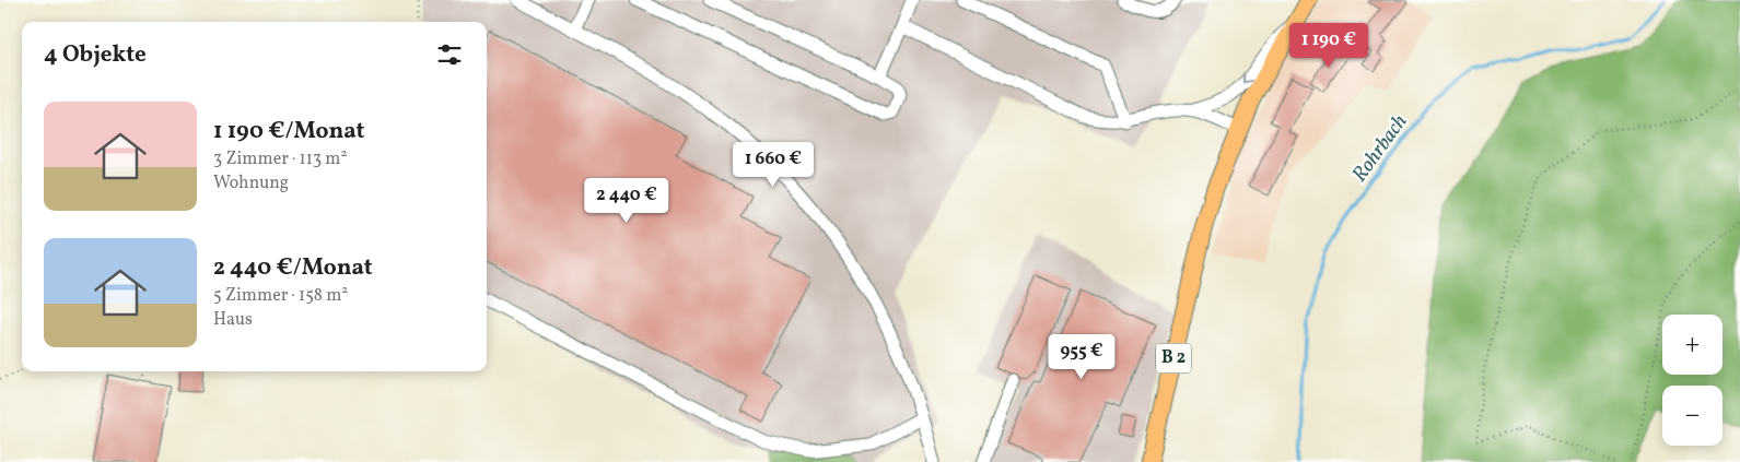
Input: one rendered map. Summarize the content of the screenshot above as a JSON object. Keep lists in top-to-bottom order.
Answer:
{
  "streets": {
    "main road": ["B 2"]
  },
  "water": ["Rohrbach"],
  "page": {
    "heading": "4 Objekte",
    "price": [
      "1 190 €",
      "1 660 €",
      "2 440 €",
      "955 €"
    ],
    "list": [
      {
        "name": "1 190 €/Monat",
        "note": "3 Zimmer · 113 m² · Wohnung"
      },
      {
        "name": "2 440 €/Monat",
        "note": "5 Zimmer · 158 m² · Haus"
      }
    ],
    "map_buttons": ["+", "−"]
  }
}
